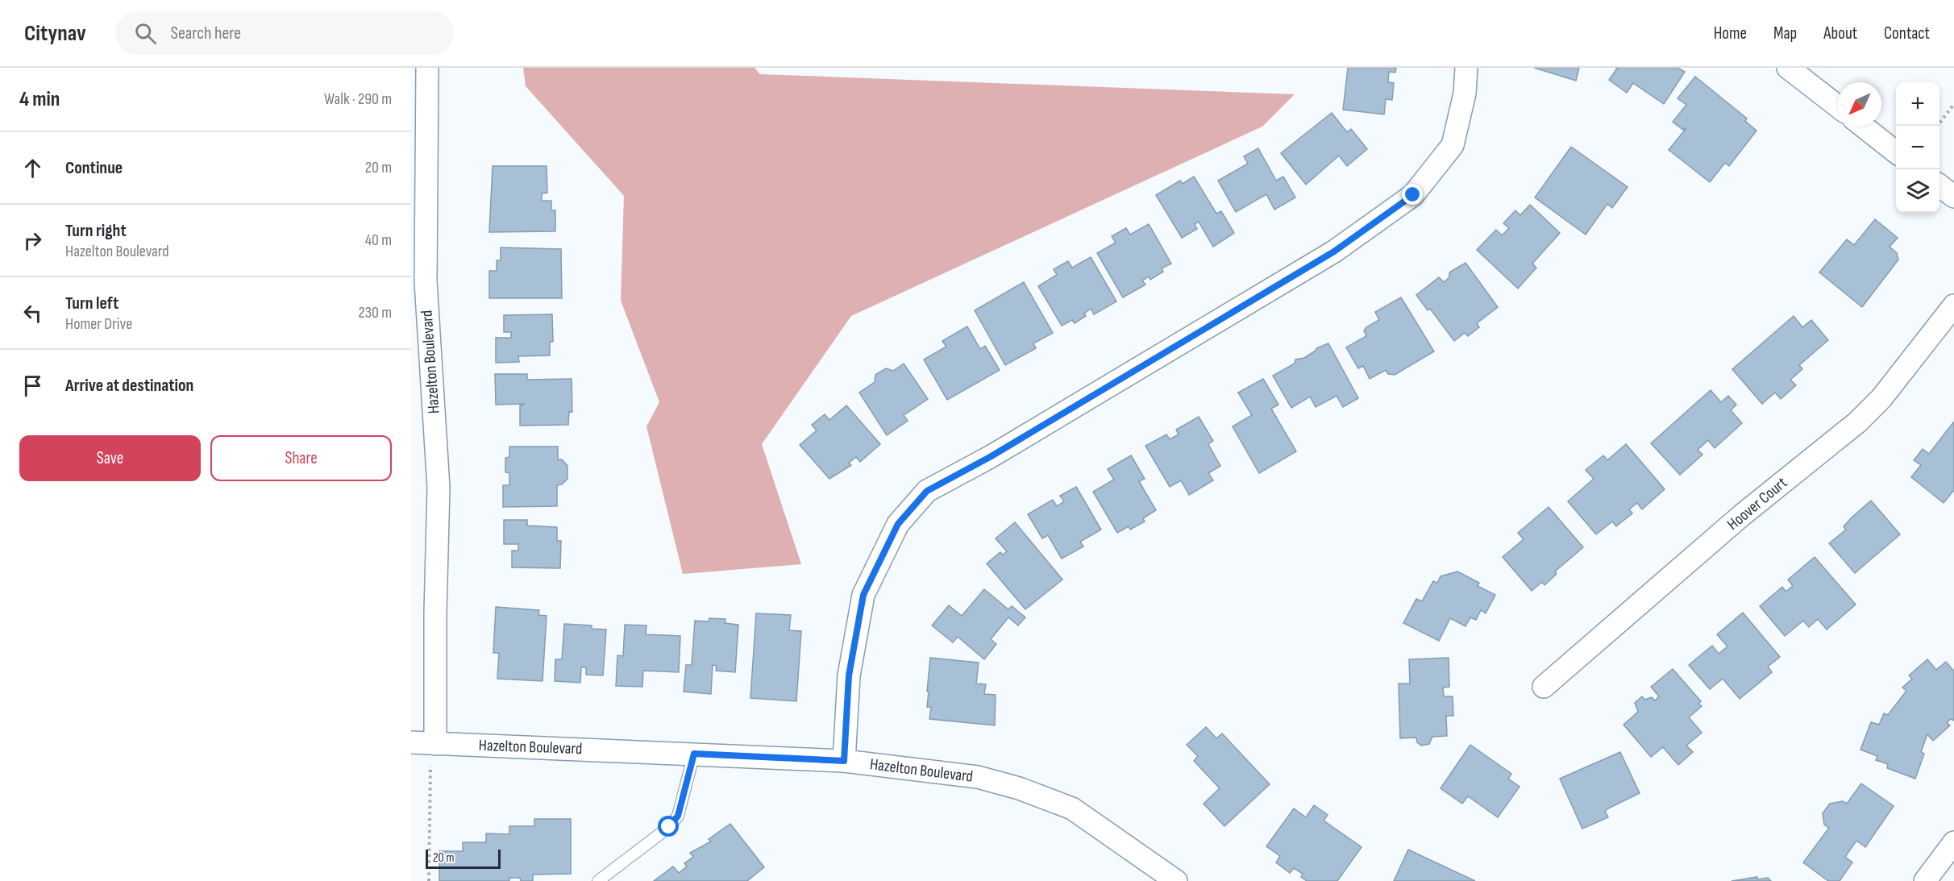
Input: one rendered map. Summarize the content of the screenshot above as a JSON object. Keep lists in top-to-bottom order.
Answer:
{
  "streets": {
    "street": ["Hazelton Boulevard", "Hoover Court"]
  },
  "scale_bar": "20 m",
  "north": "bottom left",
  "page": {
    "header": "Citynav",
    "search": "Search here",
    "nav": [
      "Home",
      "Map",
      "About",
      "Contact"
    ],
    "heading": ["4 min", "Walk · 290 m"],
    "map_buttons": ["+", "−"],
    "list": [
      ["Continue", "20 m"],
      ["Turn right", "Hazelton Boulevard", "40 m"],
      ["Turn left", "Homer Drive", "230 m"],
      "Arrive at destination"
    ],
    "buttons": ["Save", "Share"],
    "scale": "20 m"
  }
}
